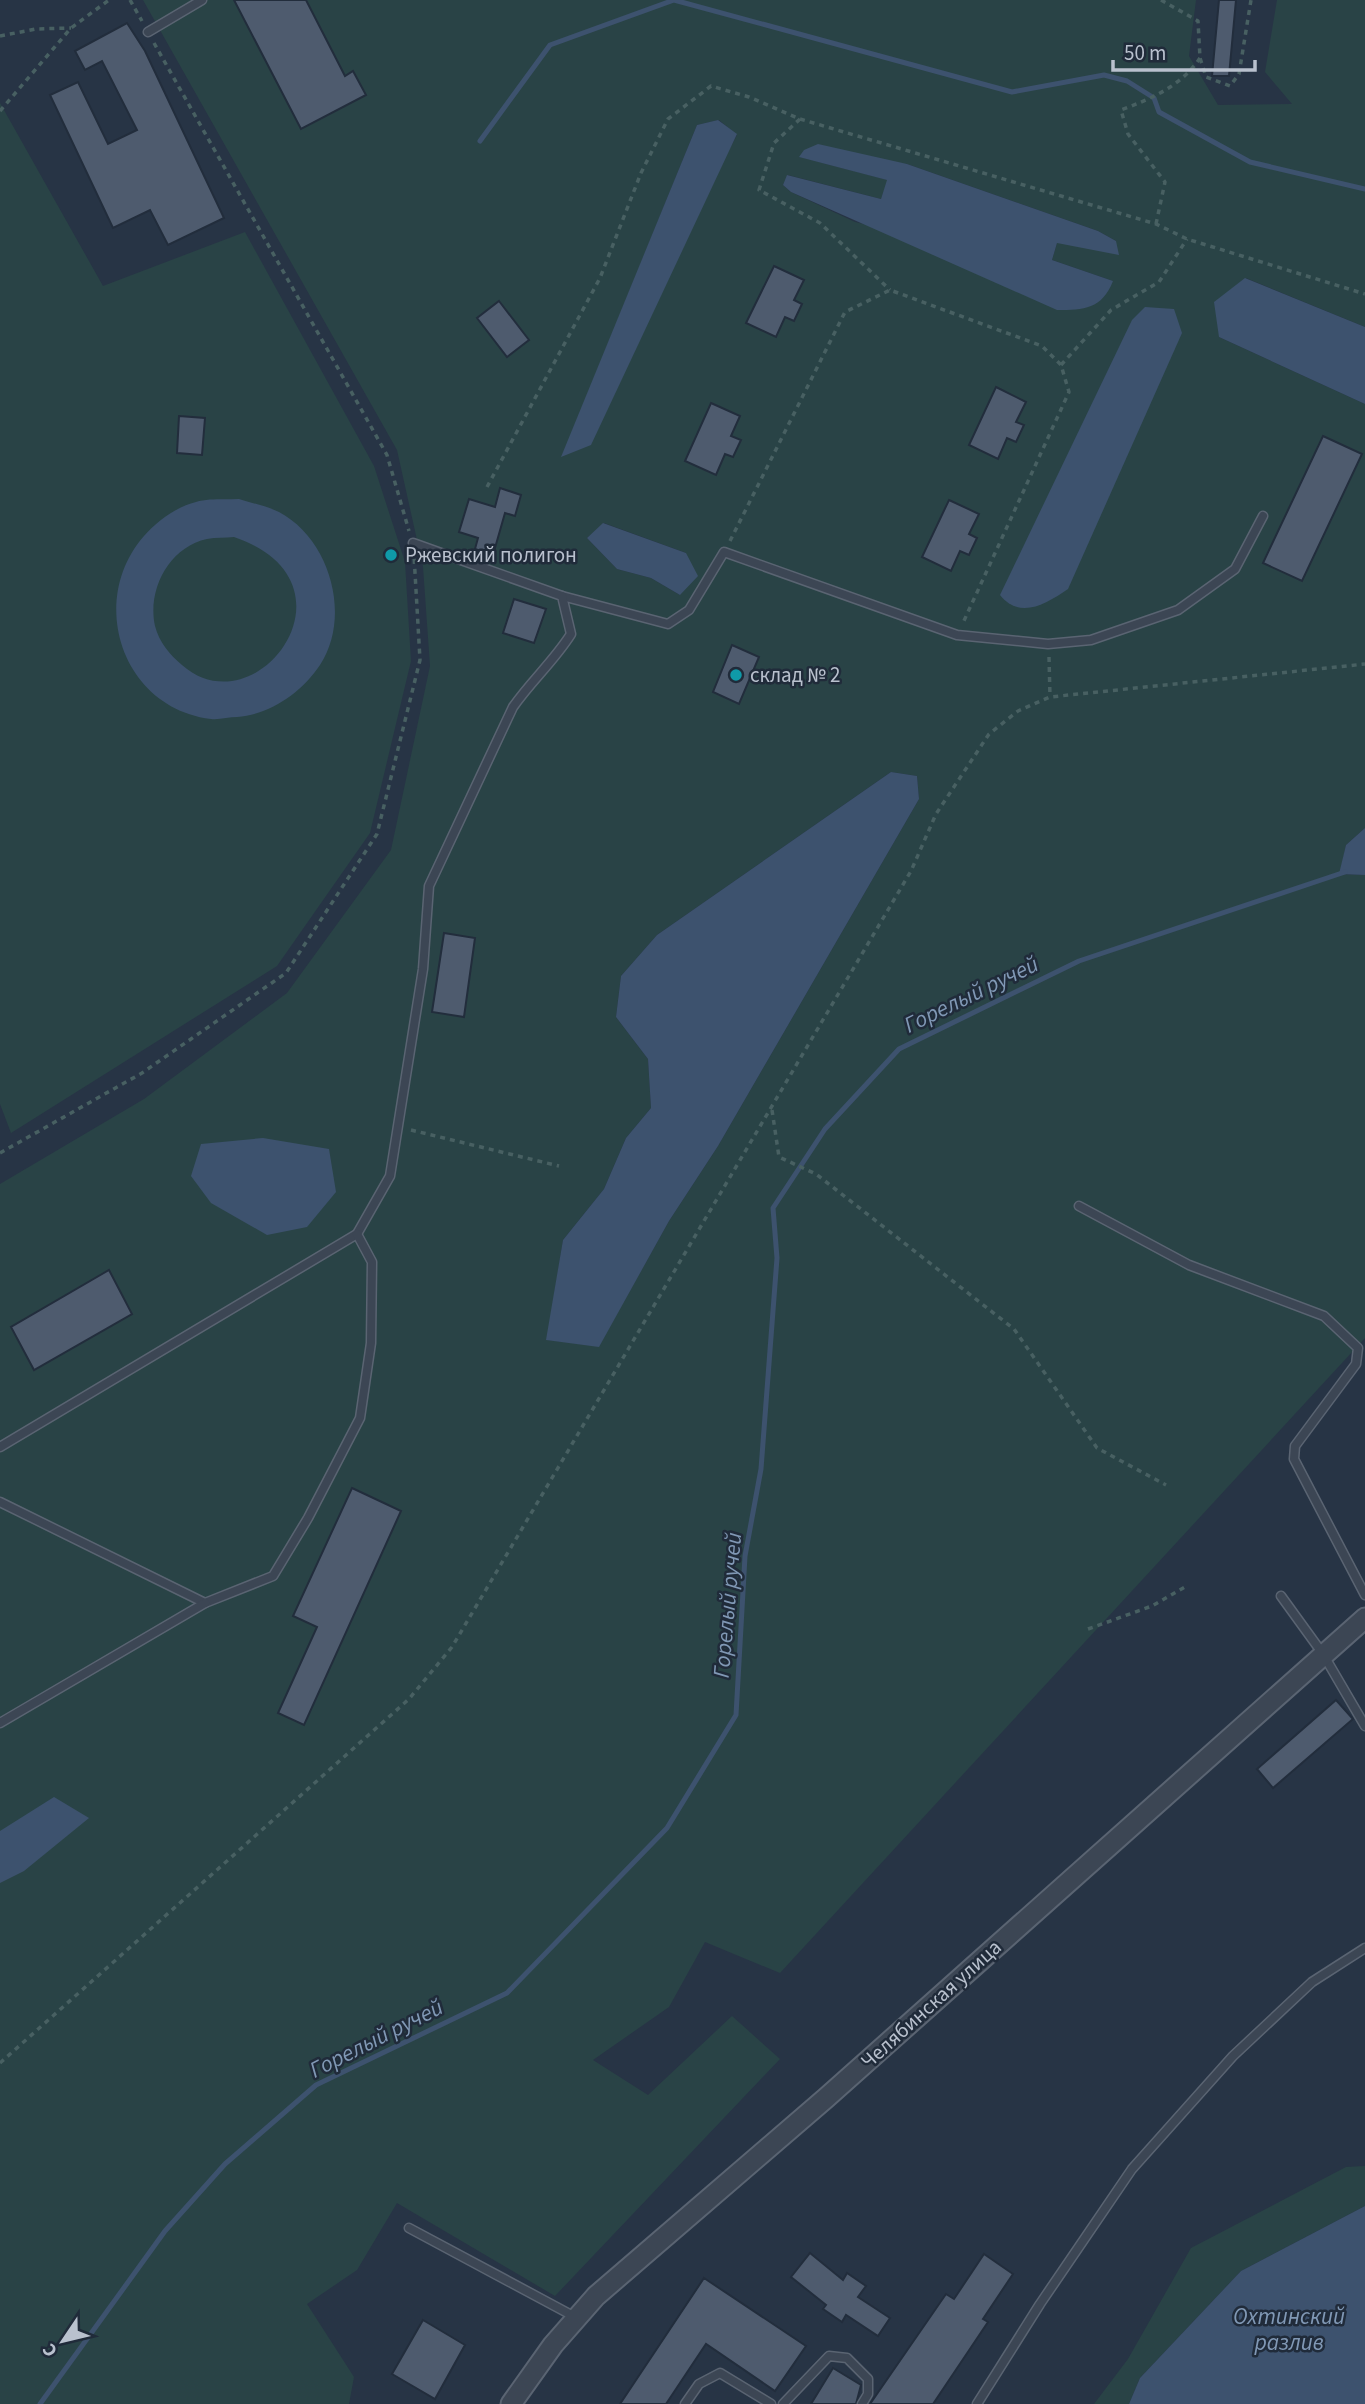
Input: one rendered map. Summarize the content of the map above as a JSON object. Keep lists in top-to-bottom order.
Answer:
{
  "streets": {
    "street": ["Челябинская улица"]
  },
  "water": ["Горелый ручей", "Охтинский разлив"],
  "places": ["Ржевский полигон", "склад № 2"],
  "scale_bar": "50 m",
  "north": "bottom left"
}
